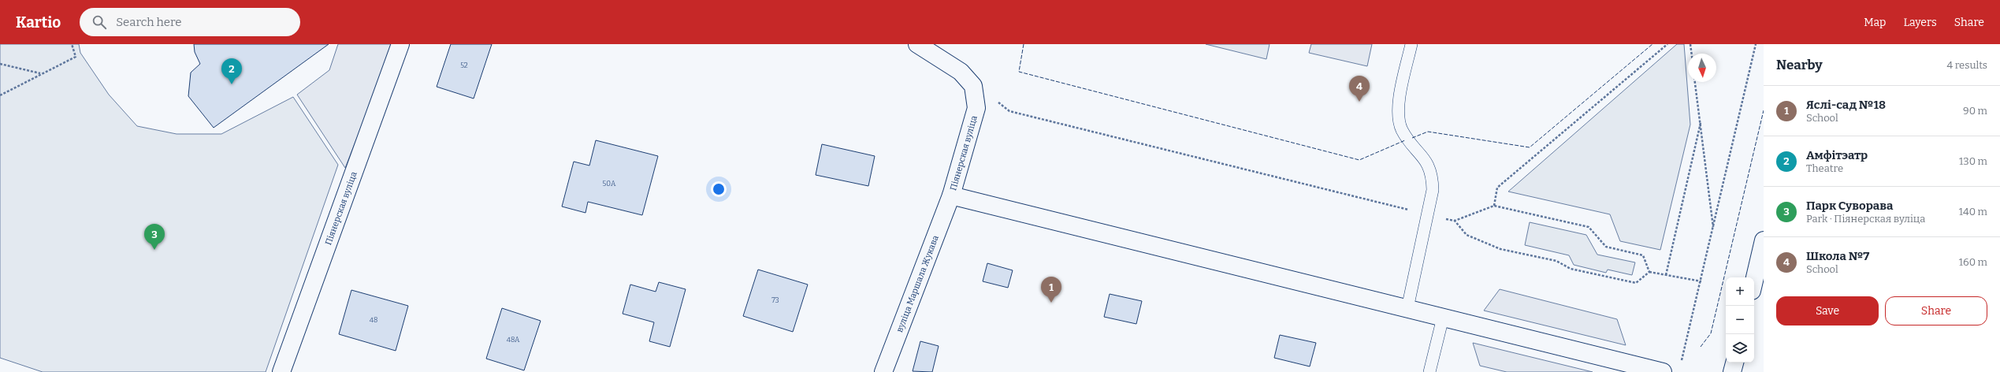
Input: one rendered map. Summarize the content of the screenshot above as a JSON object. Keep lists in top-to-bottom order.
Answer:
{
  "streets": {
    "street": ["Піянерская вуліца", "вуліца Маршала Жукава"]
  },
  "crossings": [
    ["Піянерская вуліца", "вуліца Маршала Жукава"]
  ],
  "house_numbers": [
    "52",
    "50А",
    "73",
    "48",
    "48А"
  ],
  "north": "bottom",
  "page": {
    "header": "Kartio",
    "search": "Search here",
    "nav": ["Map", "Layers", "Share"],
    "heading": ["Nearby", "4 results"],
    "pins": [
      "2",
      "4",
      "3",
      "1"
    ],
    "list": [
      {
        "mark": "1",
        "name": "Яслі-сад №18",
        "note": "School",
        "value": "90 m"
      },
      {
        "mark": "2",
        "name": "Амфітэатр",
        "note": "Theatre",
        "value": "130 m"
      },
      {
        "mark": "3",
        "name": "Парк Суворава",
        "note": "Park · Піянерская вуліца",
        "value": "140 m"
      },
      {
        "mark": "4",
        "name": "Школа №7",
        "note": "School",
        "value": "160 m"
      }
    ],
    "map_buttons": ["+", "−"],
    "buttons": ["Save", "Share"]
  }
}
